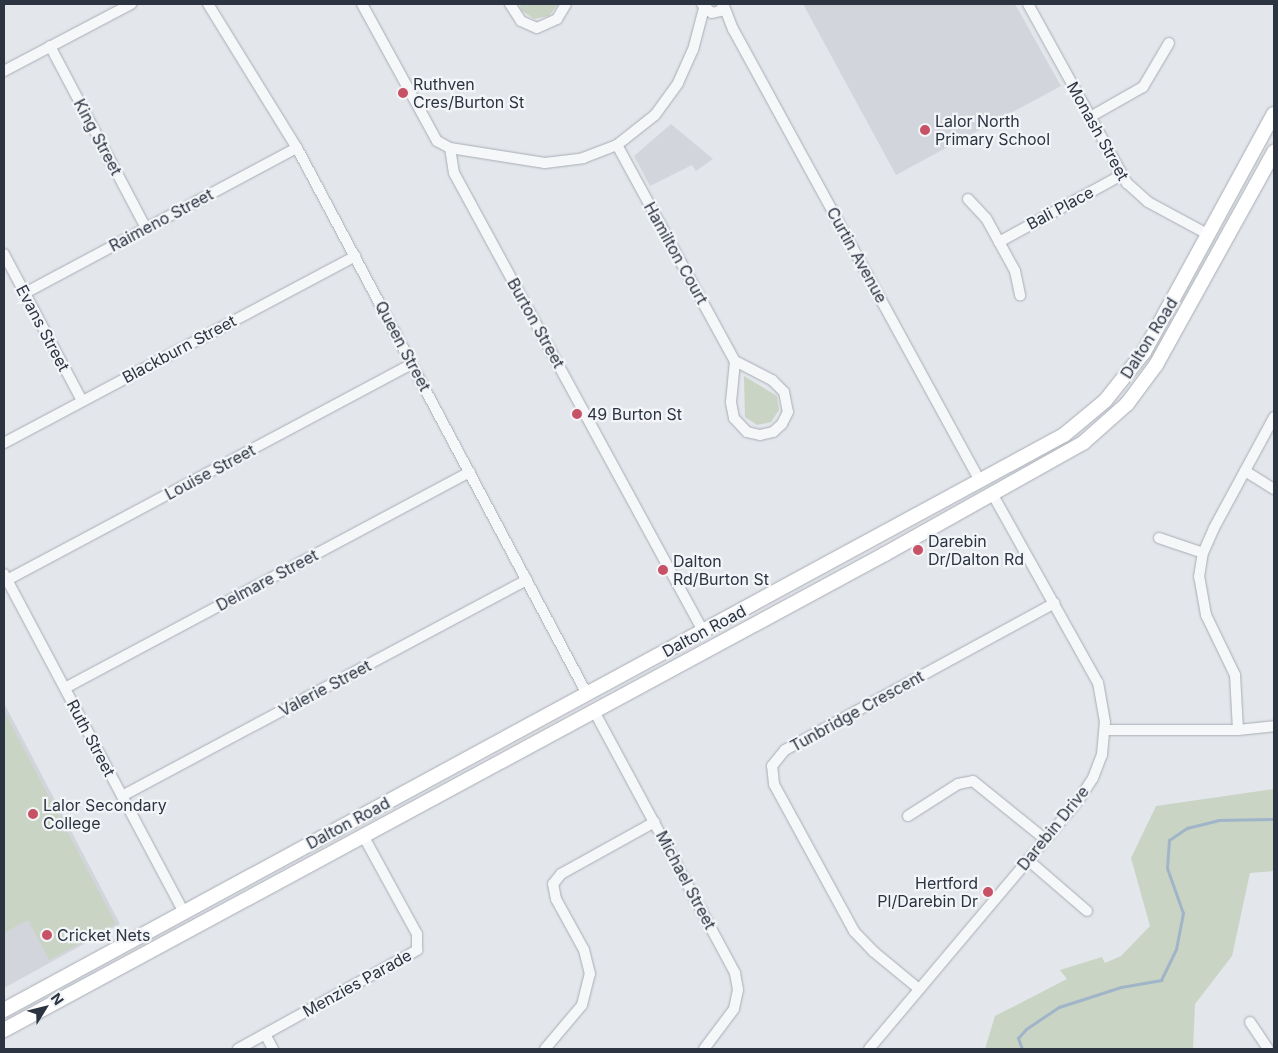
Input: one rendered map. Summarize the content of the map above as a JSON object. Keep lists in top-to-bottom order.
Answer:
{
  "streets": {
    "main road": [
      "Monash Street",
      "Burton Street",
      "Dalton Road",
      "Ruth Street"
    ],
    "street": [
      "King Street",
      "Bali Place",
      "Raimeno Street",
      "Hamilton Court",
      "Curtin Avenue",
      "Evans Street",
      "Queen Street",
      "Blackburn Street",
      "Louise Street",
      "Delmare Street",
      "Valerie Street",
      "Tunbridge Crescent",
      "Darebin Drive",
      "Michael Street",
      "Menzies Parade"
    ]
  },
  "crossings": [
    ["Monash Street", "Bali Place"],
    ["Monash Street", "Dalton Road"],
    ["King Street", "Raimeno Street"],
    ["Raimeno Street", "Evans Street"],
    ["Raimeno Street", "Queen Street"],
    ["Curtin Avenue", "Dalton Road"],
    ["Burton Street", "Dalton Road"],
    ["Evans Street", "Blackburn Street"],
    ["Dalton Road", "Queen Street"],
    ["Dalton Road", "Ruth Street"],
    ["Dalton Road", "Darebin Drive"],
    ["Dalton Road", "Michael Street"],
    ["Dalton Road", "Menzies Parade"],
    ["Queen Street", "Blackburn Street"],
    ["Queen Street", "Louise Street"],
    ["Queen Street", "Delmare Street"],
    ["Queen Street", "Valerie Street"],
    ["Louise Street", "Ruth Street"],
    ["Delmare Street", "Ruth Street"],
    ["Valerie Street", "Ruth Street"],
    ["Tunbridge Crescent", "Darebin Drive"]
  ],
  "places": [
    "Ruthven Cres/Burton St",
    "Lalor North Primary School",
    "49 Burton St",
    "Darebin Dr/Dalton Rd",
    "Dalton Rd/Burton St",
    "Lalor Secondary College",
    "Hertford Pl/Darebin Dr",
    "Cricket Nets"
  ],
  "north": "top right"
}
